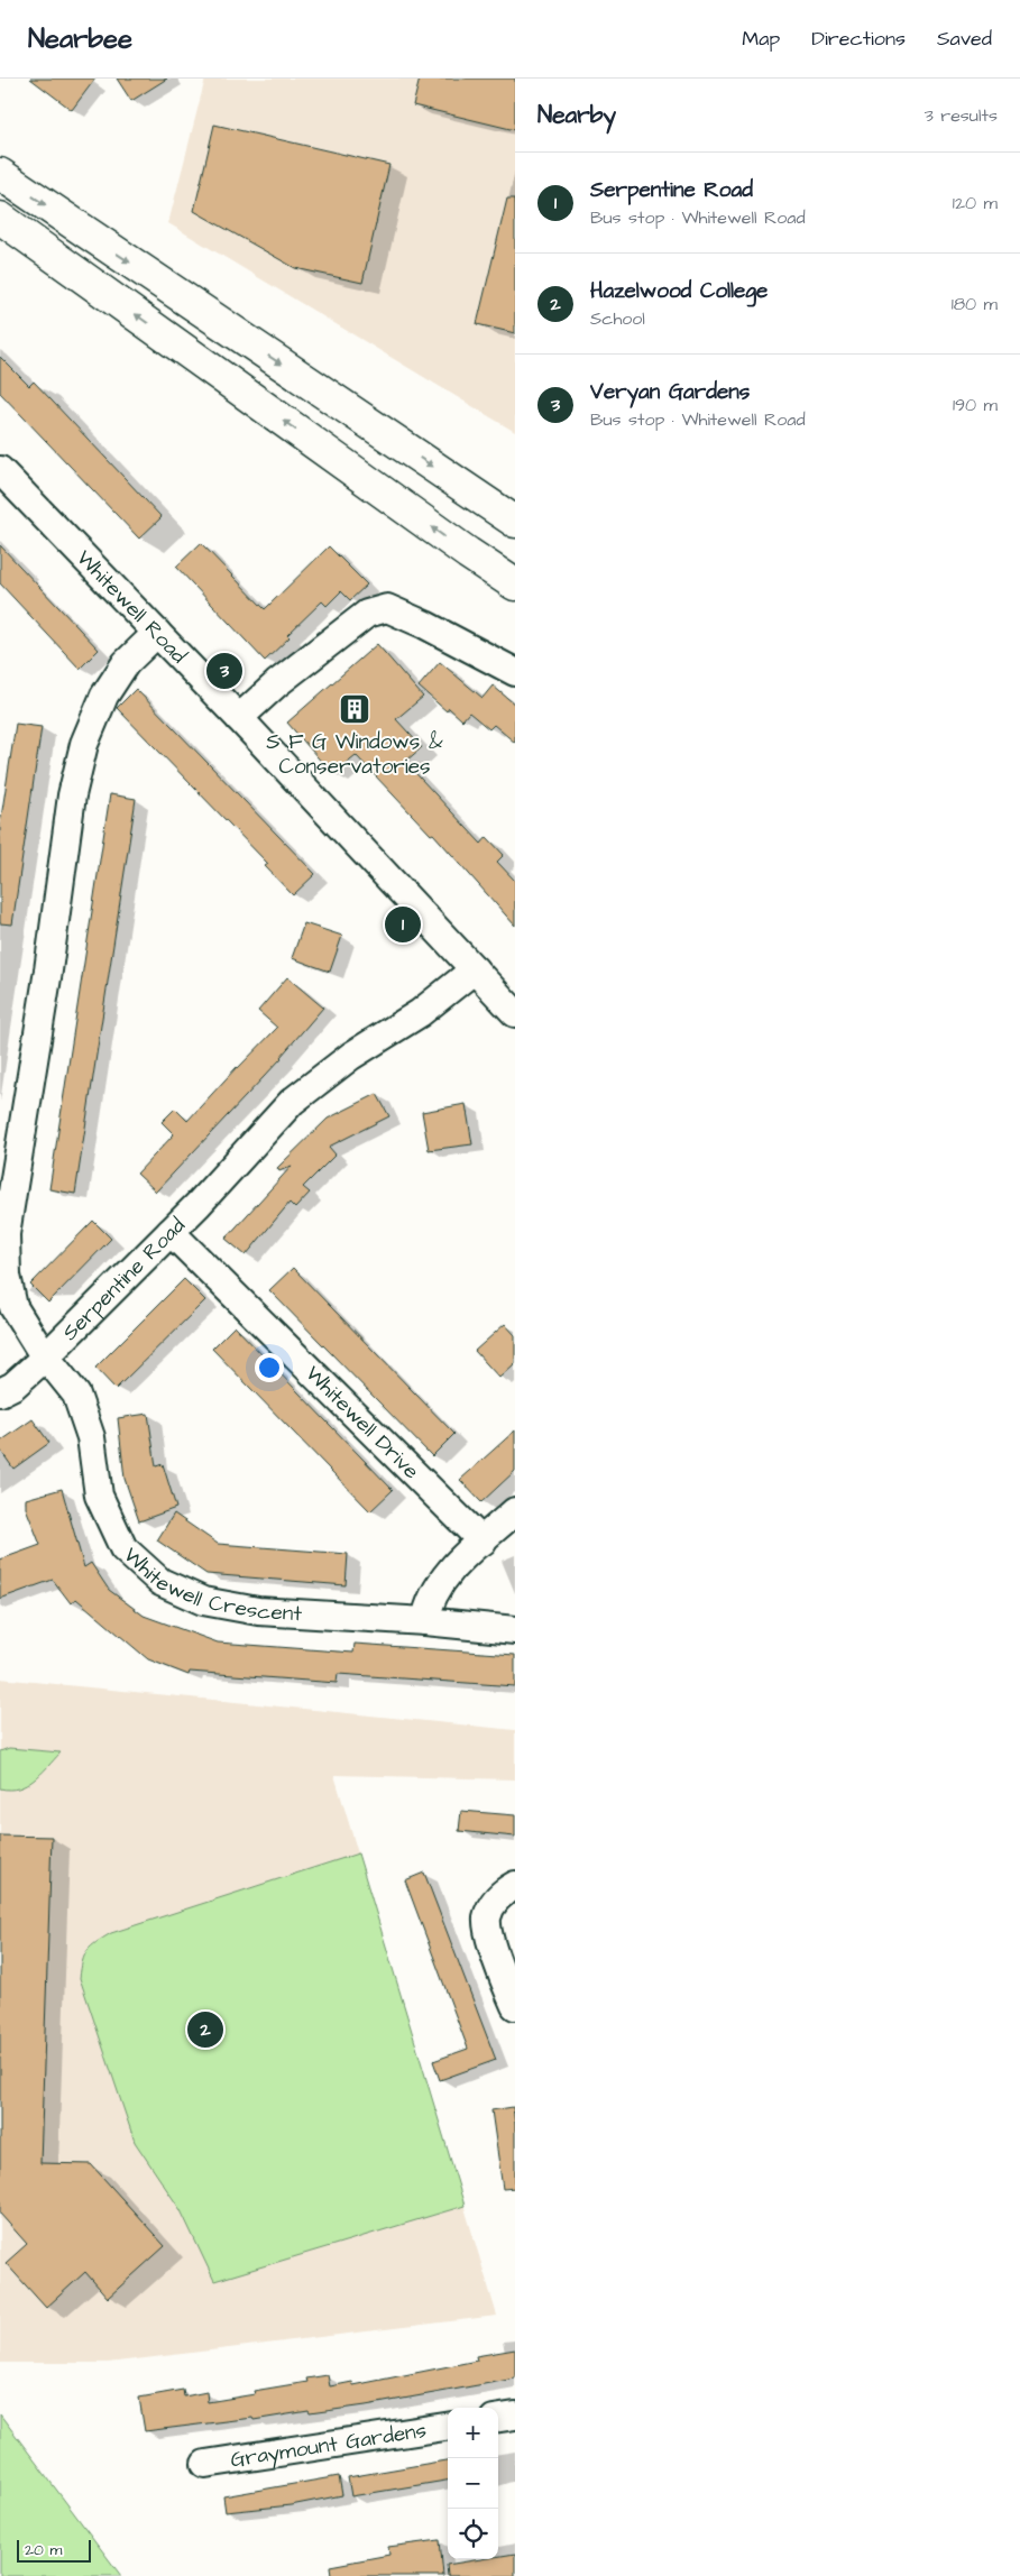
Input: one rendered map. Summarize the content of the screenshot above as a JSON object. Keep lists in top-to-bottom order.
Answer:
{
  "streets": {
    "street": [
      "Whitewell Road",
      "Serpentine Road",
      "Whitewell Drive",
      "Whitewell Crescent",
      "Graymount Gardens"
    ]
  },
  "crossings": [
    ["Whitewell Road", "Serpentine Road"],
    ["Whitewell Road", "Whitewell Crescent"],
    ["Serpentine Road", "Whitewell Drive"],
    ["Serpentine Road", "Whitewell Crescent"]
  ],
  "places": {
    "building": ["S F G Windows & Conservatories"]
  },
  "scale_bar": "20 m",
  "page": {
    "header": "Nearbee",
    "nav": ["Map", "Directions", "Saved"],
    "heading": ["Nearby", "3 results"],
    "list": [
      {
        "mark": "1",
        "name": "Serpentine Road",
        "note": "Bus stop · Whitewell Road",
        "value": "120 m"
      },
      {
        "mark": "2",
        "name": "Hazelwood College",
        "note": "School",
        "value": "180 m"
      },
      {
        "mark": "3",
        "name": "Veryan Gardens",
        "note": "Bus stop · Whitewell Road",
        "value": "190 m"
      }
    ],
    "pins": ["3", "1", "2"],
    "map_buttons": ["+", "−"],
    "scale": "20 m"
  }
}
